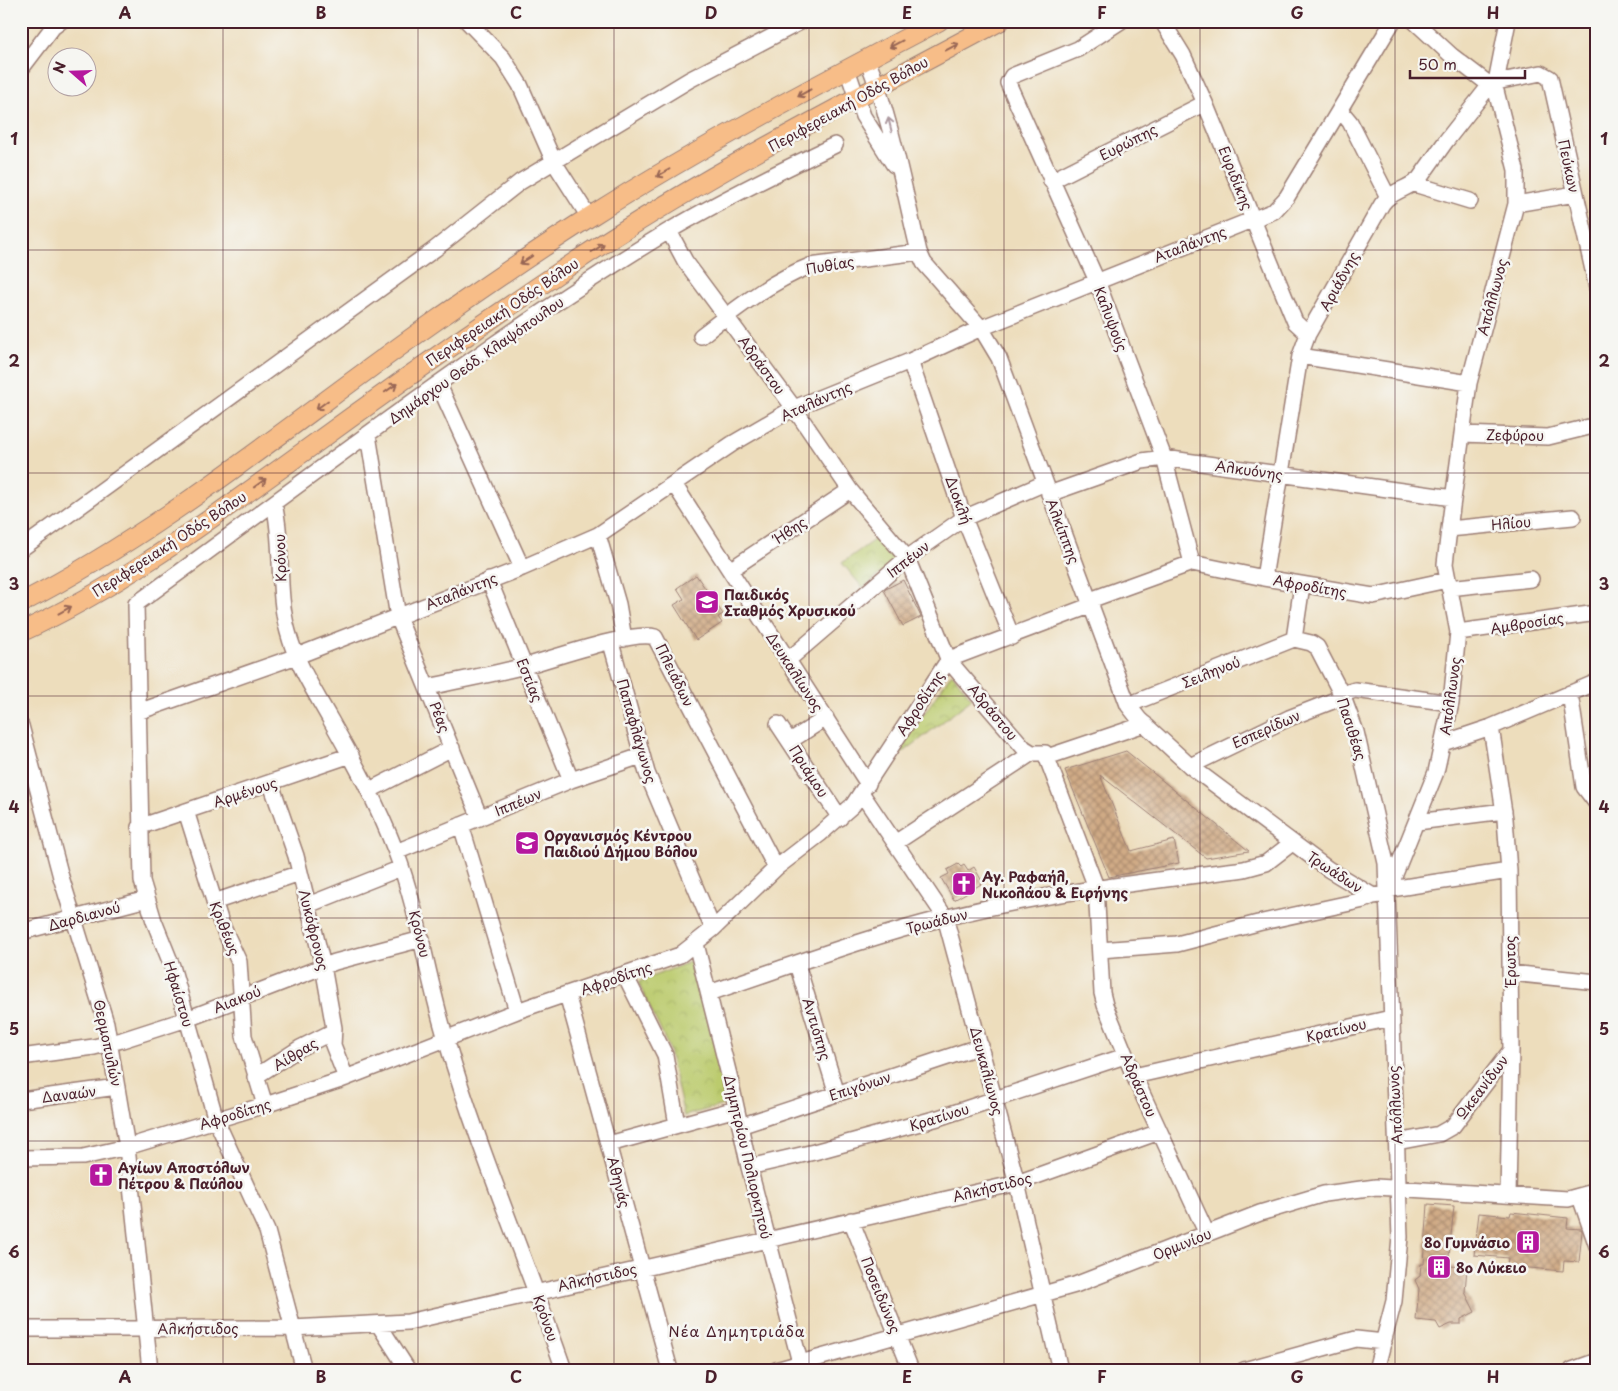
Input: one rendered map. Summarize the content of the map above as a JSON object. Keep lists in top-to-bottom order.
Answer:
{
  "streets": {
    "main road": ["Περιφερειακή Οδός Βόλου"],
    "street": [
      "Ευρώπης",
      "Πεύκων",
      "Ευριδίκης",
      "Αταλάντης",
      "Πυθίας",
      "Αριάδνης",
      "Απόλλωνος",
      "Καλυψούς",
      "Δημάρχου Θεόδ. Κλαψόπουλου",
      "Αδράστου",
      "Ζεφύρου",
      "Αλκυόνης",
      "Διοκλή",
      "Ηλίου",
      "Ήβης",
      "Αλκίππης",
      "Κρόνου",
      "Ιππέων",
      "Αφροδίτης",
      "Αμβροσίας",
      "Δευκαλίωνος",
      "Σειληνού",
      "Πλειάδων",
      "Εστίας",
      "Ρέας",
      "Εσπερίδων",
      "Πασιθέας",
      "Παπαφλάγωνος",
      "Πριάμου",
      "Αρμένους",
      "Τρωάδων",
      "Δαρδιανού",
      "Κριθέως",
      "Λυκόφρoνος",
      "Έρωτος",
      "Ηφαίστου",
      "Αιακού",
      "Αντιόπης",
      "Κρατίνου",
      "Θερμοπυλών",
      "Αίθρας",
      "Επιγόνων",
      "Ωκεανίδων",
      "Δαναών",
      "Δημητρίου Πολιορκητού",
      "Αθηνάς",
      "Αλκήστιδος",
      "Ορμινίου",
      "Ποσειδώνος"
    ]
  },
  "crossings": [
    ["Ευρώπης", "Ευριδίκης"],
    ["Ευρώπης", "Καλυψούς"],
    ["Πεύκων", "Απόλλωνος"],
    ["Ευριδίκης", "Αταλάντης"],
    ["Ευριδίκης", "Αριάδνης"],
    ["Αταλάντης", "Καλυψούς"],
    ["Αταλάντης", "Αδράστου"],
    ["Αταλάντης", "Διοκλή"],
    ["Αταλάντης", "Αλκίππης"],
    ["Αταλάντης", "Κρόνου"],
    ["Αταλάντης", "Δευκαλίωνος"],
    ["Αταλάντης", "Εστίας"],
    ["Αταλάντης", "Ρέας"],
    ["Αταλάντης", "Παπαφλάγωνος"],
    ["Αταλάντης", "Ηφαίστου"],
    ["Πυθίας", "Αδράστου"],
    ["Πυθίας", "Αλκίππης"],
    ["Αριάδνης", "Αλκυόνης"],
    ["Αριάδνης", "Αφροδίτης"],
    ["Απόλλωνος", "Ζεφύρου"],
    ["Απόλλωνος", "Αλκυόνης"],
    ["Απόλλωνος", "Ηλίου"],
    ["Απόλλωνος", "Αφροδίτης"],
    ["Απόλλωνος", "Αμβροσίας"],
    ["Απόλλωνος", "Εσπερίδων"],
    ["Απόλλωνος", "Πασιθέας"],
    ["Απόλλωνος", "Τρωάδων"],
    ["Απόλλωνος", "Κρατίνου"],
    ["Απόλλωνος", "Ωκεανίδων"],
    ["Απόλλωνος", "Ορμινίου"],
    ["Καλυψούς", "Αλκυόνης"],
    ["Καλυψούς", "Αφροδίτης"],
    ["Δημάρχου Θεόδ. Κλαψόπουλου", "Αδράστου"],
    ["Δημάρχου Θεόδ. Κλαψόπουλου", "Κρόνου"],
    ["Δημάρχου Θεόδ. Κλαψόπουλου", "Ρέας"],
    ["Δημάρχου Θεόδ. Κλαψόπουλου", "Ηφαίστου"],
    ["Αδράστου", "Ήβης"],
    ["Αδράστου", "Ιππέων"],
    ["Αδράστου", "Αφροδίτης"],
    ["Αδράστου", "Τρωάδων"],
    ["Αδράστου", "Κρατίνου"],
    ["Αδράστου", "Αλκήστιδος"],
    ["Αδράστου", "Ορμινίου"],
    ["Αλκυόνης", "Αλκίππης"],
    ["Αλκυόνης", "Ιππέων"],
    ["Διοκλή", "Ιππέων"],
    ["Διοκλή", "Αφροδίτης"],
    ["Ήβης", "Δευκαλίωνος"],
    ["Αλκίππης", "Ιππέων"],
    ["Αλκίππης", "Αφροδίτης"],
    ["Αλκίππης", "Σειληνού"],
    ["Αλκίππης", "Εσπερίδων"],
    ["Αλκίππης", "Τρωάδων"],
    ["Κρόνου", "Ιππέων"],
    ["Κρόνου", "Αφροδίτης"],
    ["Κρόνου", "Αρμένους"],
    ["Κρόνου", "Αιακού"],
    ["Κρόνου", "Αλκήστιδος"],
    ["Ιππέων", "Δευκαλίωνος"],
    ["Ιππέων", "Εστίας"],
    ["Ιππέων", "Ρέας"],
    ["Ιππέων", "Παπαφλάγωνος"],
    ["Αφροδίτης", "Δευκαλίωνος"],
    ["Αφροδίτης", "Πλειάδων"],
    ["Αφροδίτης", "Παπαφλάγωνος"],
    ["Αφροδίτης", "Πριάμου"],
    ["Αφροδίτης", "Κριθέως"],
    ["Αφροδίτης", "Λυκόφρoνος"],
    ["Αφροδίτης", "Ηφαίστου"],
    ["Αφροδίτης", "Θερμοπυλών"],
    ["Αφροδίτης", "Δημητρίου Πολιορκητού"],
    ["Αφροδίτης", "Αθηνάς"],
    ["Δευκαλίωνος", "Τρωάδων"],
    ["Δευκαλίωνος", "Κρατίνου"],
    ["Δευκαλίωνος", "Επιγόνων"],
    ["Δευκαλίωνος", "Αλκήστιδος"],
    ["Δευκαλίωνος", "Ορμινίου"],
    ["Σειληνού", "Πασιθέας"],
    ["Πλειάδων", "Εστίας"],
    ["Πλειάδων", "Ρέας"],
    ["Πλειάδων", "Παπαφλάγωνος"],
    ["Εσπερίδων", "Πασιθέας"],
    ["Πασιθέας", "Τρωάδων"],
    ["Αρμένους", "Κριθέως"],
    ["Αρμένους", "Λυκόφρoνος"],
    ["Αρμένους", "Ηφαίστου"],
    ["Τρωάδων", "Αντιόπης"],
    ["Τρωάδων", "Δημητρίου Πολιορκητού"],
    ["Δαρδιανού", "Ηφαίστου"],
    ["Δαρδιανού", "Θερμοπυλών"],
    ["Κριθέως", "Αιακού"],
    ["Κριθέως", "Αίθρας"],
    ["Λυκόφρoνος", "Αιακού"],
    ["Λυκόφρoνος", "Αίθρας"],
    ["Έρωτος", "Ωκεανίδων"],
    ["Έρωτος", "Ορμινίου"],
    ["Ηφαίστου", "Αιακού"],
    ["Ηφαίστου", "Αλκήστιδος"],
    ["Αιακού", "Θερμοπυλών"],
    ["Αντιόπης", "Επιγόνων"],
    ["Κρατίνου", "Δημητρίου Πολιορκητού"],
    ["Θερμοπυλών", "Δαναών"],
    ["Θερμοπυλών", "Αλκήστιδος"],
    ["Επιγόνων", "Δημητρίου Πολιορκητού"],
    ["Δημητρίου Πολιορκητού", "Αλκήστιδος"],
    ["Δημητρίου Πολιορκητού", "Ορμινίου"],
    ["Αθηνάς", "Αλκήστιδος"],
    ["Αλκήστιδος", "Ποσειδώνος"],
    ["Ορμινίου", "Ποσειδώνος"]
  ],
  "districts": ["Νέα Δημητριάδα"],
  "places": {
    "school or university": ["Παιδικός Σταθμός Χρυσικού", "Οργανισμός Κέντρου Παιδιού Δήμου Βόλου"],
    "church": ["Αγ. Ραφαήλ, Νικολάου & Ειρήνης", "Αγίων Αποστόλων Πέτρου & Παύλου"],
    "building": ["8ο Γυμνάσιο", "8ο Λύκειο"]
  },
  "scale_bar": "50 m",
  "north": "left",
  "grid": {
    "columns": [
      "A",
      "B",
      "C",
      "D",
      "E",
      "F",
      "G",
      "H"
    ],
    "rows": [
      "1",
      "2",
      "3",
      "4",
      "5",
      "6"
    ]
  }
}
